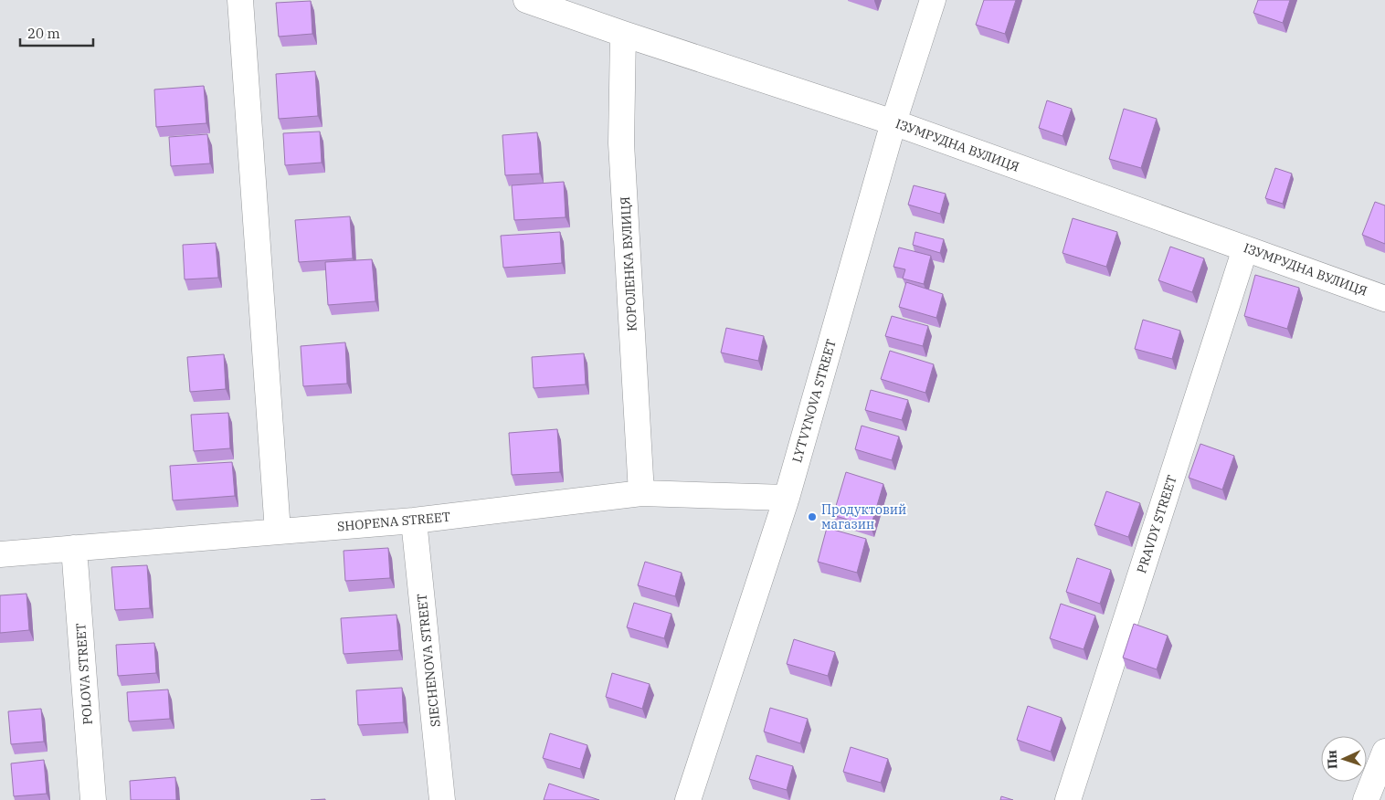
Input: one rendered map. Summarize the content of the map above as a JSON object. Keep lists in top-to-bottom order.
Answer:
{
  "streets": {
    "street": [
      "ІЗУМРУДНА ВУЛИЦЯ",
      "КОРОЛЕНКА ВУЛИЦЯ",
      "LYTVYNOVA STREET",
      "SHOPENA STREET",
      "PRAVDY STREET",
      "SIECHENOVA STREET",
      "POLOVA STREET"
    ]
  },
  "crossings": [
    ["ІЗУМРУДНА ВУЛИЦЯ", "КОРОЛЕНКА ВУЛИЦЯ"],
    ["ІЗУМРУДНА ВУЛИЦЯ", "LYTVYNOVA STREET"],
    ["ІЗУМРУДНА ВУЛИЦЯ", "PRAVDY STREET"],
    ["КОРОЛЕНКА ВУЛИЦЯ", "SHOPENA STREET"],
    ["LYTVYNOVA STREET", "SHOPENA STREET"],
    ["SHOPENA STREET", "SIECHENOVA STREET"],
    ["SHOPENA STREET", "POLOVA STREET"]
  ],
  "places": ["Продуктовий магазин"],
  "scale_bar": "20 m",
  "north": "left"
}
